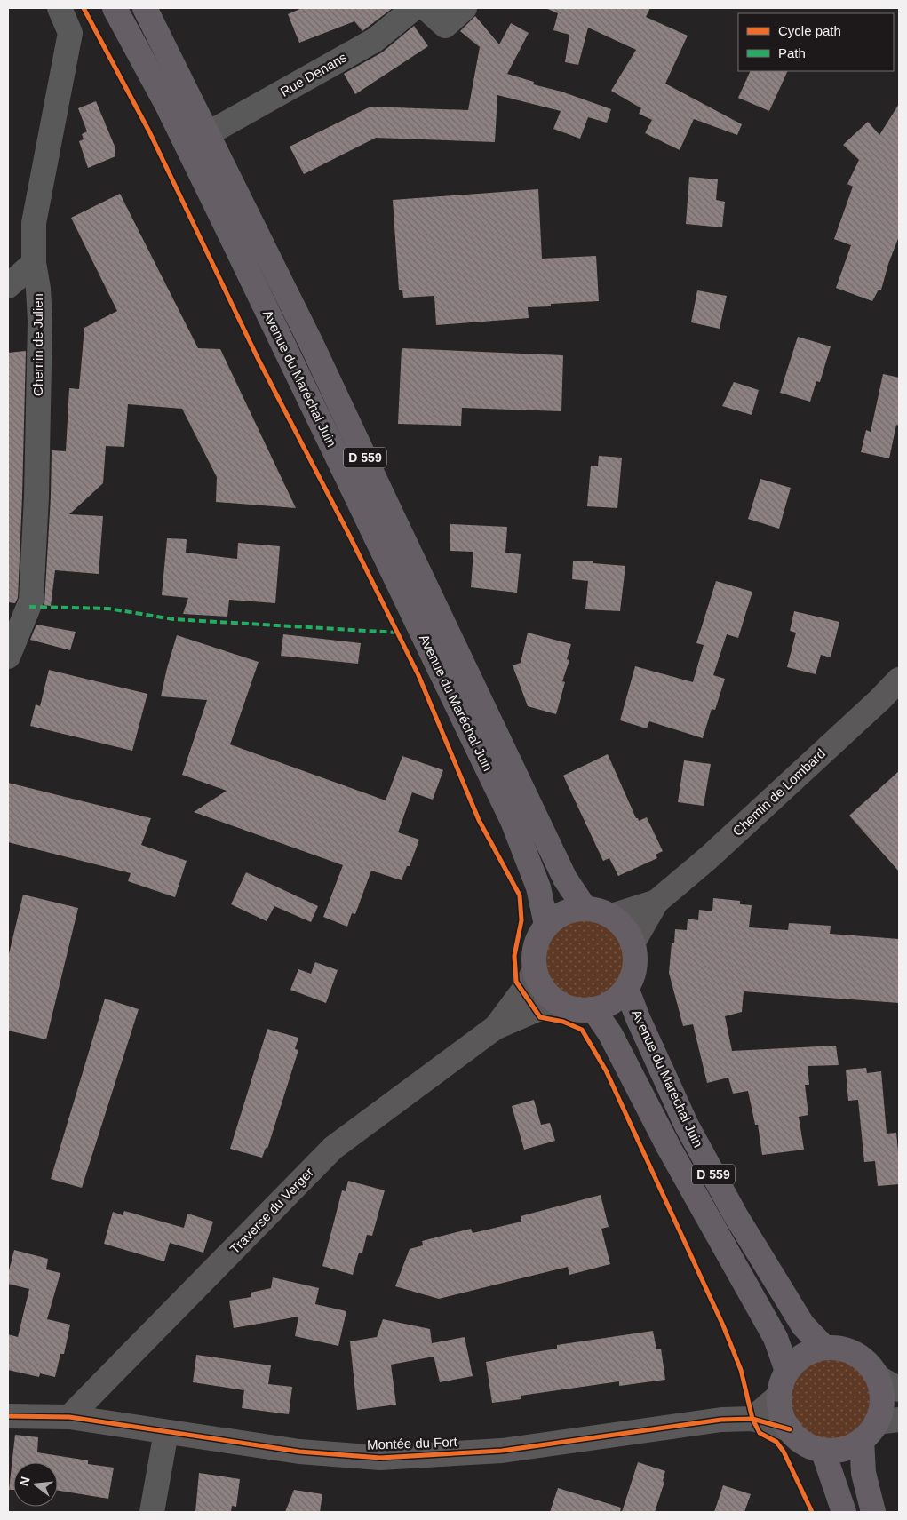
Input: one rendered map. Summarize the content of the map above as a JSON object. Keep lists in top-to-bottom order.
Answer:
{
  "streets": {
    "main road": ["Avenue du Maréchal Juin", "D 559"],
    "street": [
      "Rue Denans",
      "Chemin de Julien",
      "Chemin de Lombard",
      "Traverse du Verger",
      "Montée du Fort"
    ]
  },
  "crossings": [
    ["Rue Denans", "Avenue du Maréchal Juin"],
    ["Avenue du Maréchal Juin", "Chemin de Lombard"],
    ["Avenue du Maréchal Juin", "Traverse du Verger"],
    ["Avenue du Maréchal Juin", "Montée du Fort"],
    ["Chemin de Lombard", "Traverse du Verger"],
    ["Traverse du Verger", "Montée du Fort"]
  ],
  "legend": ["Cycle path", "Path"],
  "north": "left"
}
